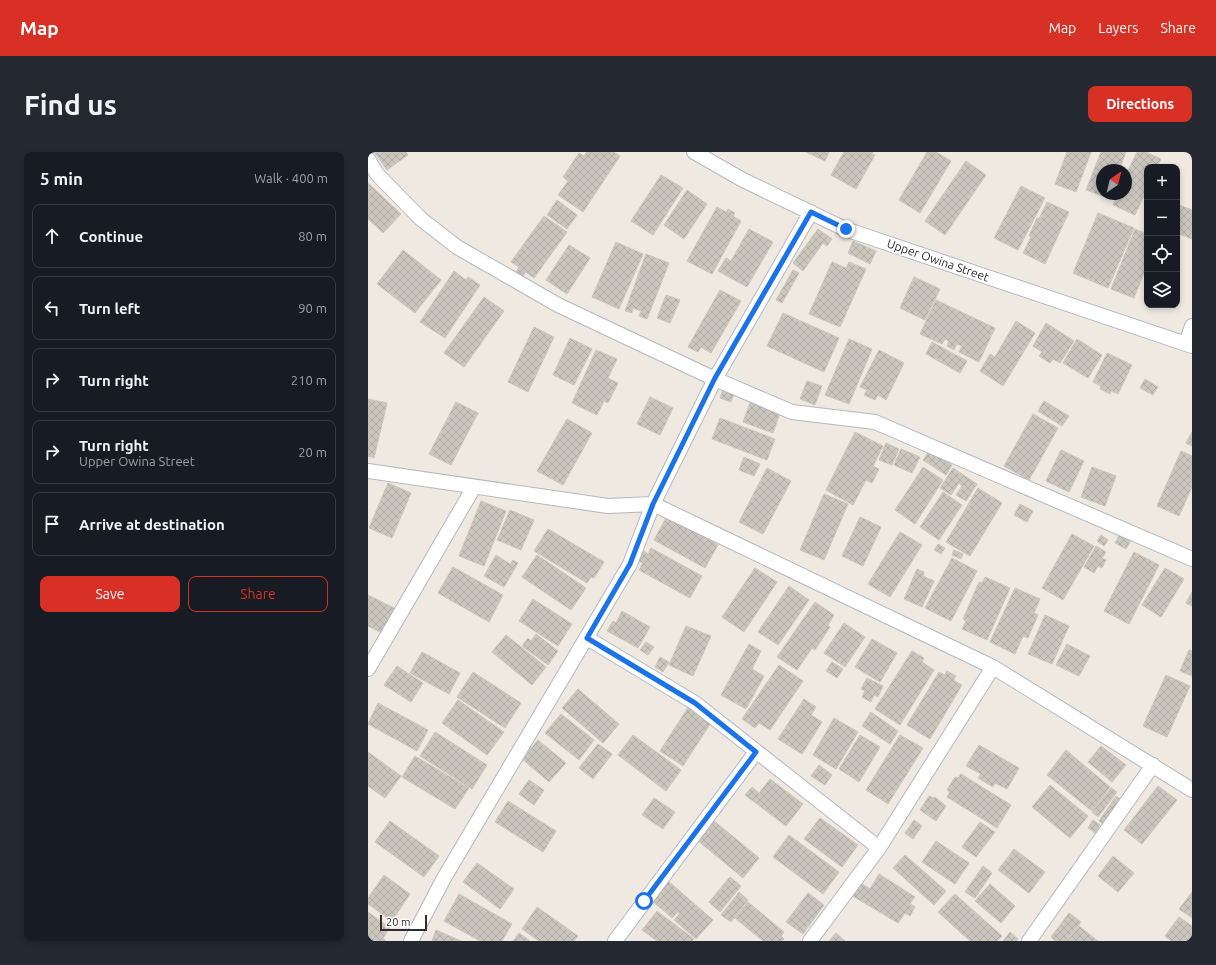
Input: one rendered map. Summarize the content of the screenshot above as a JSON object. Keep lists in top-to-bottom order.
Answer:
{
  "streets": {
    "street": ["Upper Owina Street"]
  },
  "scale_bar": "20 m",
  "north": "top right",
  "page": {
    "header": "Map",
    "nav": ["Map", "Layers", "Share"],
    "buttons": [
      "Directions",
      ["Save", "Share"]
    ],
    "title": "Find us",
    "heading": ["5 min", "Walk · 400 m"],
    "map_buttons": ["+", "−"],
    "list": [
      ["Continue", "80 m"],
      ["Turn left", "90 m"],
      ["Turn right", "210 m"],
      ["Turn right", "Upper Owina Street", "20 m"],
      "Arrive at destination"
    ],
    "scale": "20 m"
  }
}
